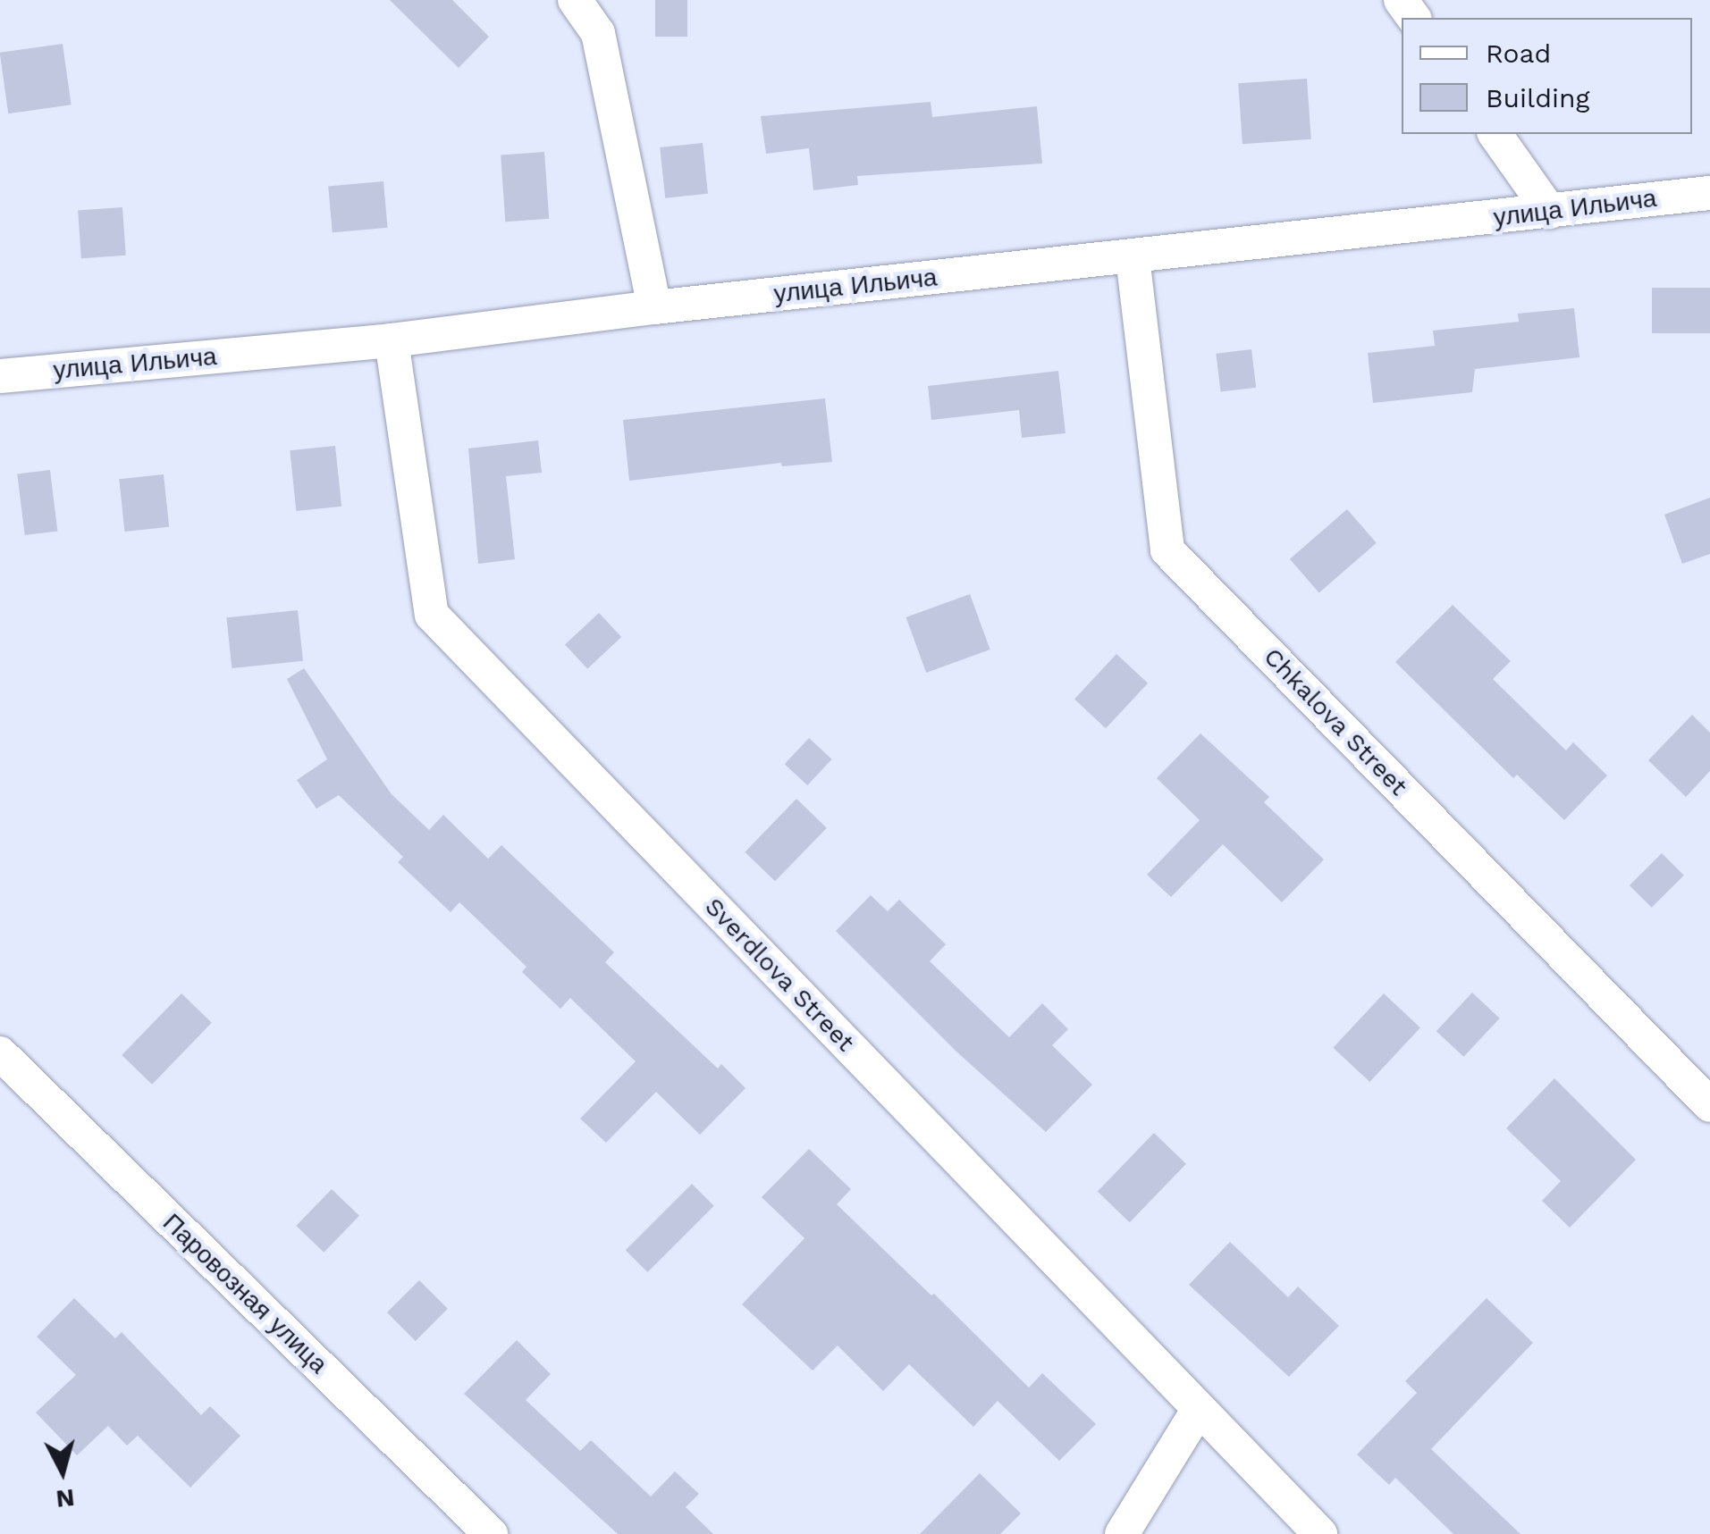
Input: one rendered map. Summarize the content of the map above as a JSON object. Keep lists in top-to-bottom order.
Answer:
{
  "streets": {
    "street": [
      "улица Ильича",
      "Chkalova Street",
      "Sverdlova Street",
      "Паровозная улица"
    ]
  },
  "crossings": [
    ["улица Ильича", "Chkalova Street"],
    ["улица Ильича", "Sverdlova Street"]
  ],
  "legend": ["Road", "Building"],
  "north": "bottom"
}
